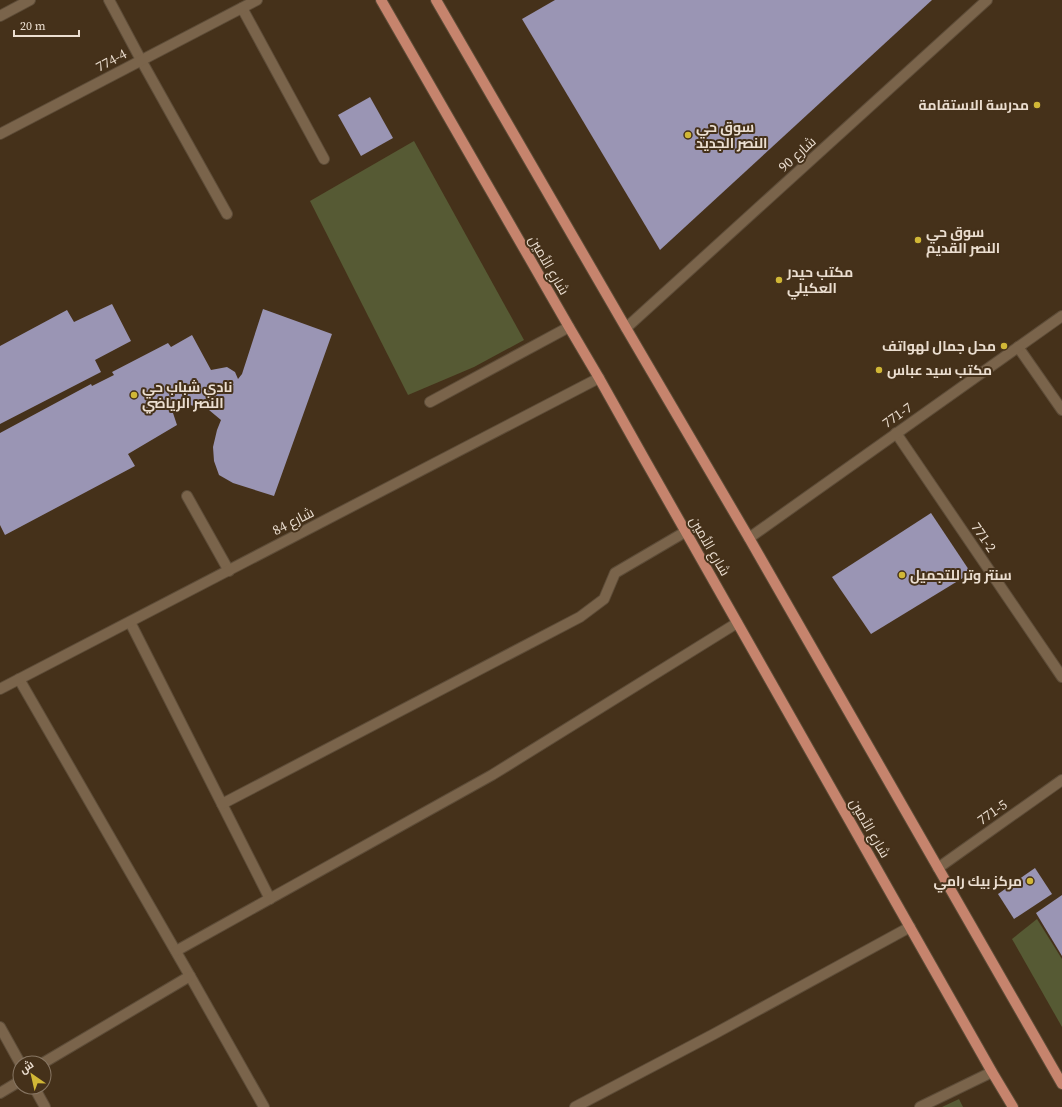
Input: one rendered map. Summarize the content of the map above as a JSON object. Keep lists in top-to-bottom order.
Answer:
{
  "streets": {
    "main road": ["شارع الأمين"],
    "street": [
      "774-4",
      "شارع 90",
      "771-7",
      "شارع 84",
      "771-2",
      "771-5"
    ]
  },
  "crossings": [
    ["شارع الأمين", "شارع 84"],
    ["771-7", "771-2"]
  ],
  "places": [
    "مدرسة الاستقامة",
    "سوق حي النصر الجديد",
    "سوق حي النصر القديم",
    "مكتب حيدر العكيلي",
    "محل جمال لهواتف",
    "مكتب سيد عباس",
    "نادي شباب حي النصر الرياضي",
    "سنتر وتر للتجميل",
    "مركز بيك رامي"
  ],
  "scale_bar": "20 m",
  "north": "top left"
}
